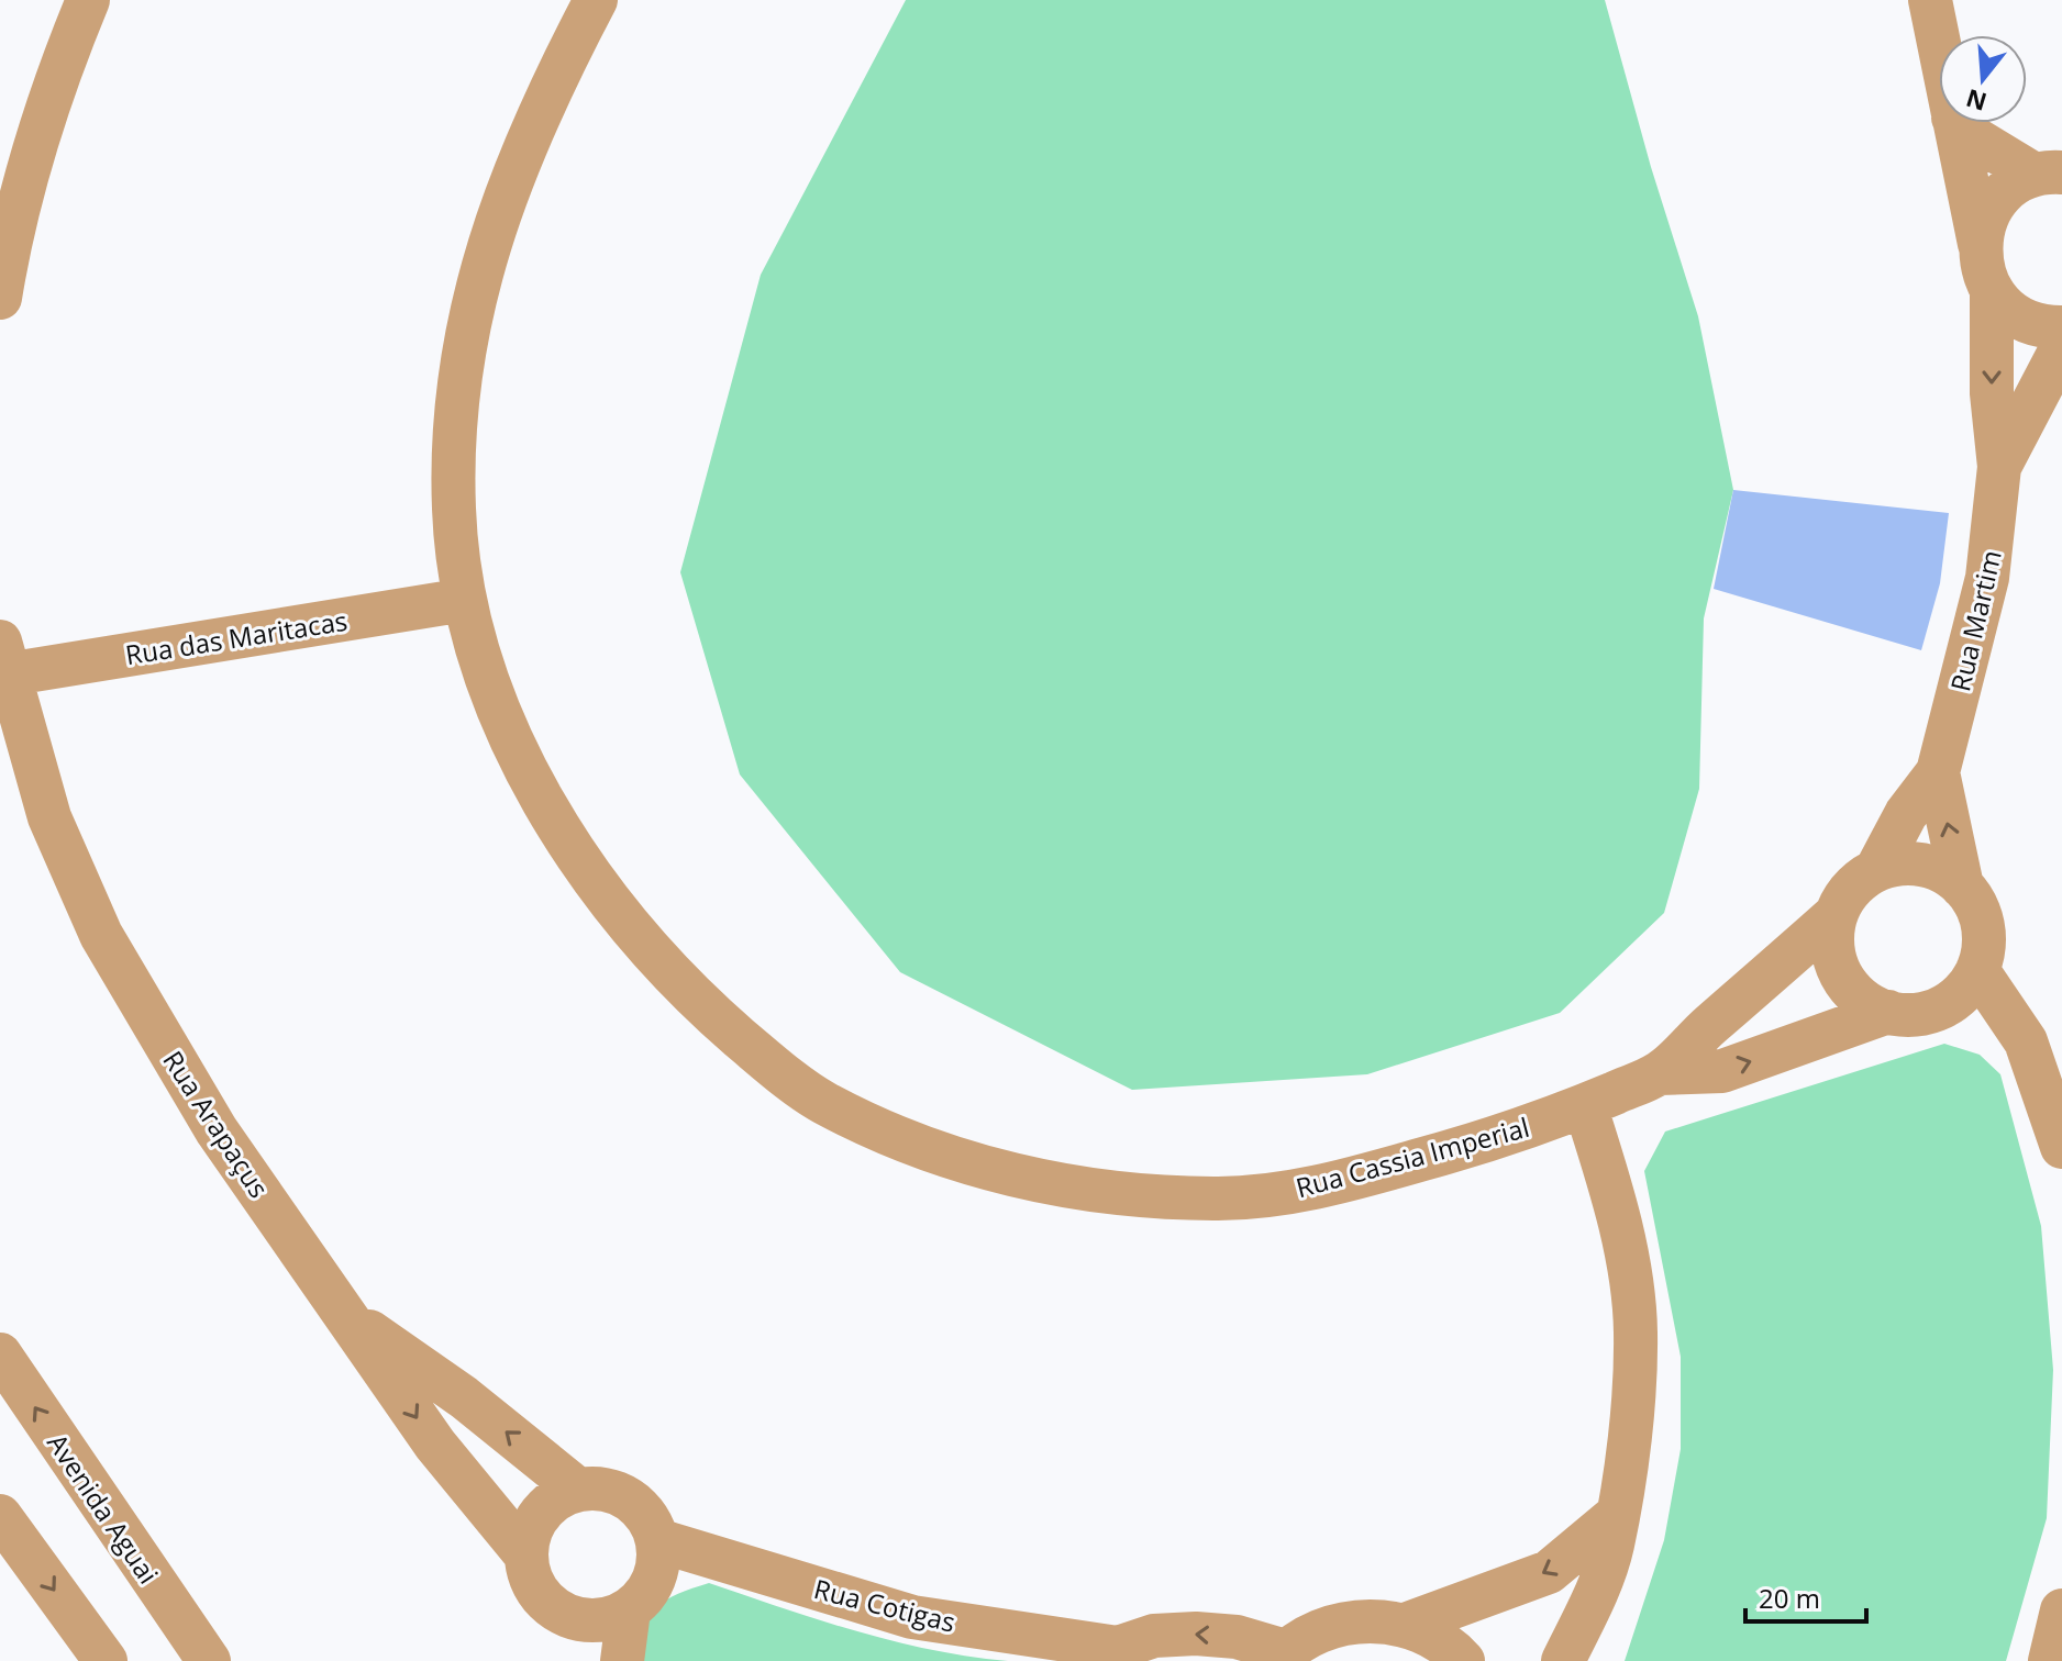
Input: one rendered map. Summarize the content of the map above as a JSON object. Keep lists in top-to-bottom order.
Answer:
{
  "streets": {
    "street": [
      "Rua Martim",
      "Rua das Maritacas",
      "Rua Arapaçus",
      "Rua Cassia Imperial",
      "Avenida Aguai",
      "Rua Cotigas"
    ]
  },
  "crossings": [
    ["Rua Martim", "Rua Cassia Imperial"],
    ["Rua das Maritacas", "Rua Arapaçus"],
    ["Rua das Maritacas", "Rua Cassia Imperial"],
    ["Rua Arapaçus", "Rua Cotigas"]
  ],
  "scale_bar": "20 m",
  "north": "bottom"
}
